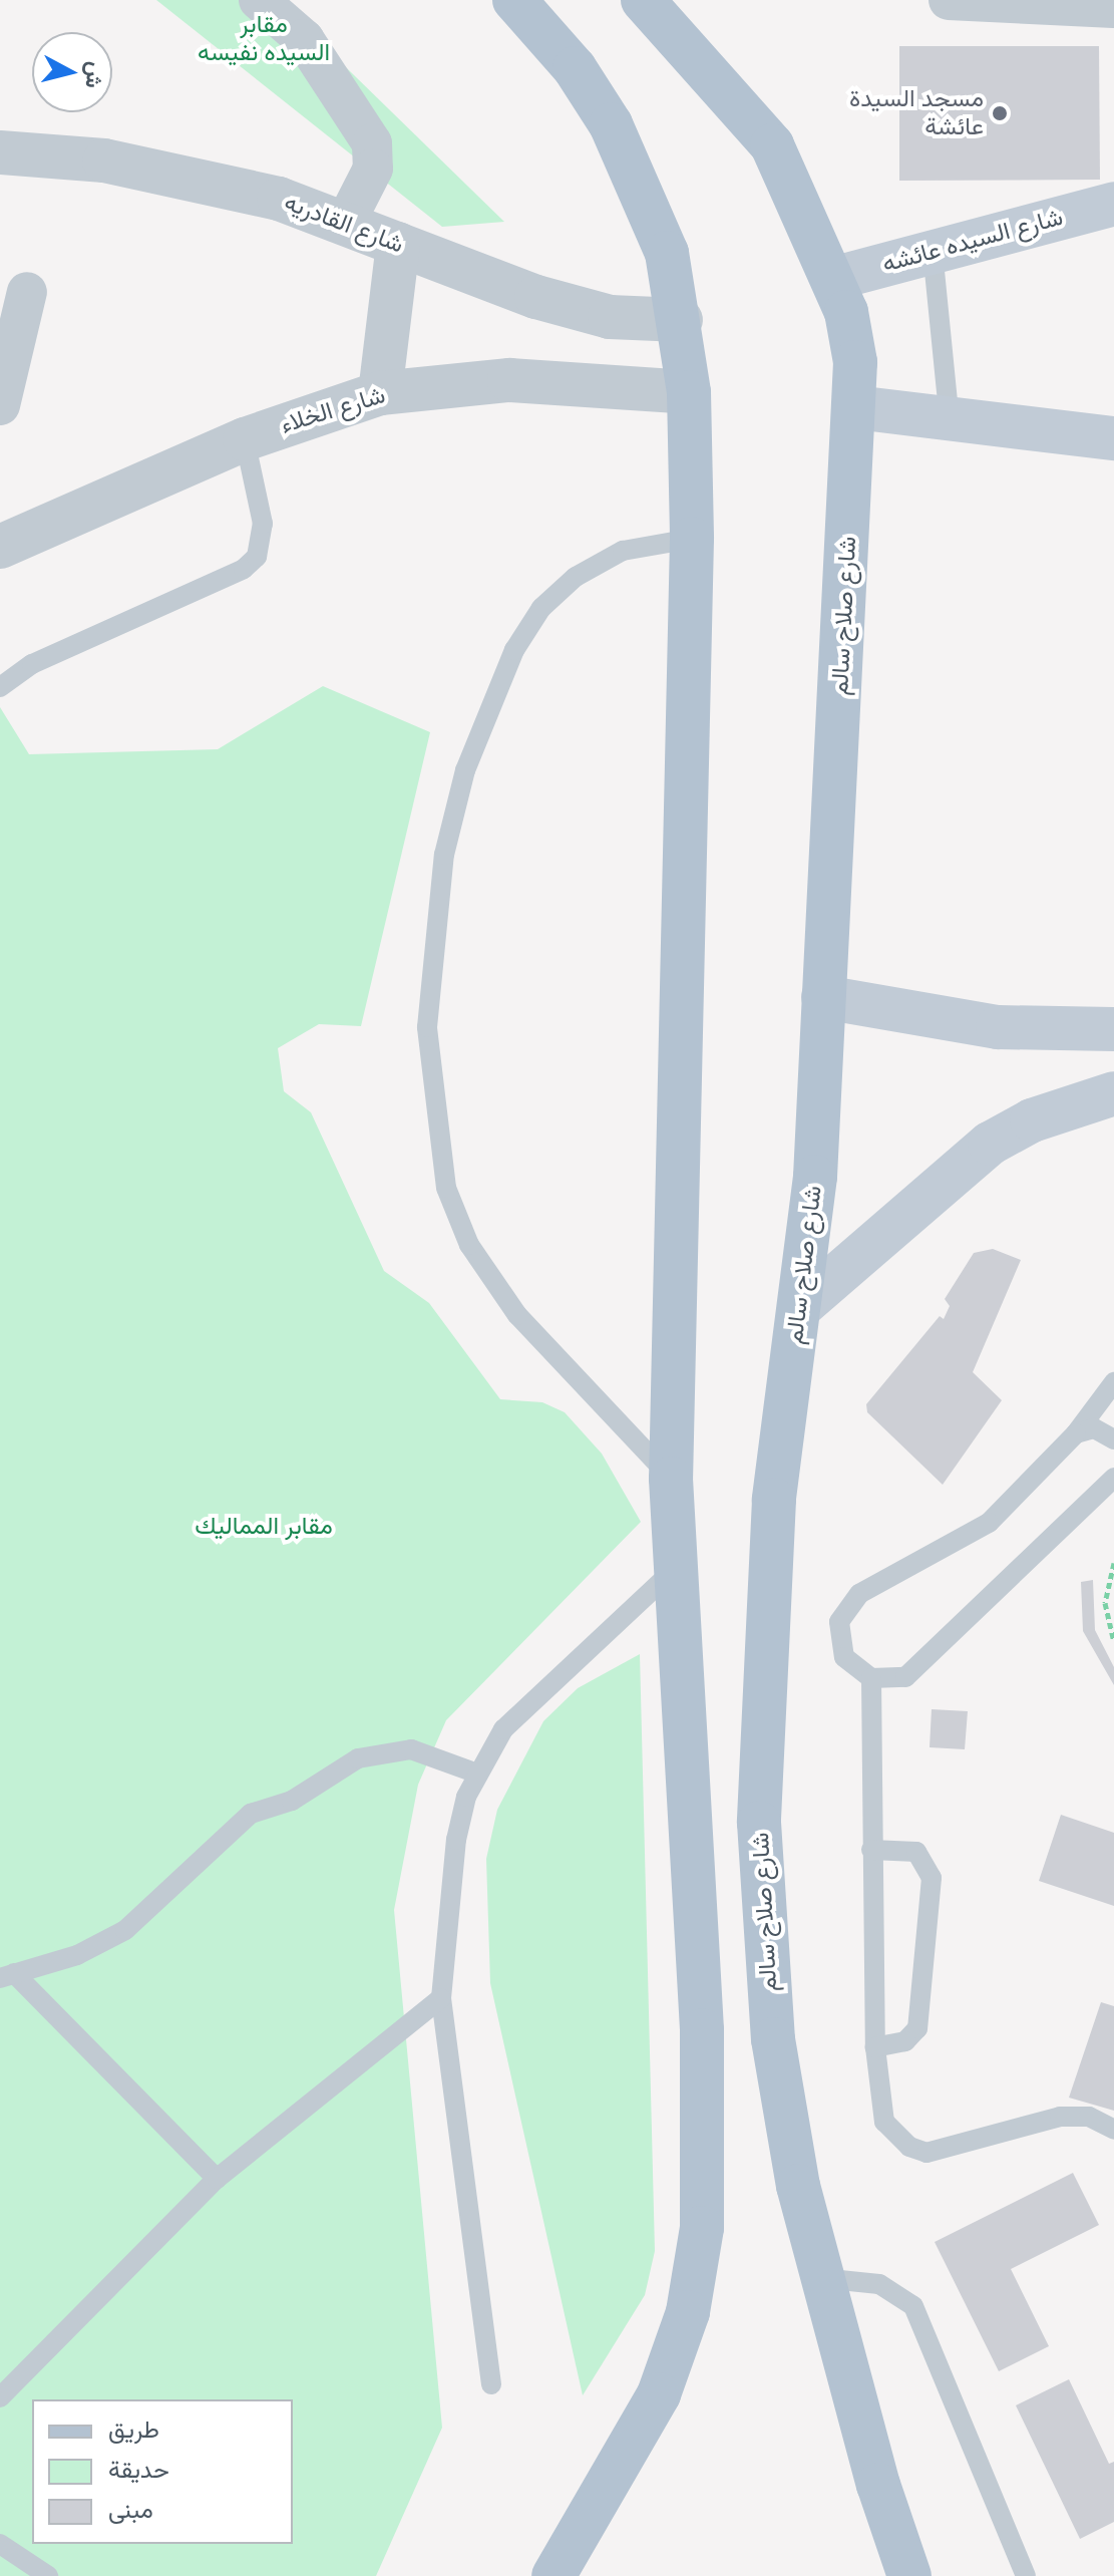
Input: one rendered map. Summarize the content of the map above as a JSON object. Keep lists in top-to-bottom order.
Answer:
{
  "streets": {
    "main road": ["شارع السيده عائشه", "شارع صلاح سالم"],
    "street": ["شارع القادريه", "شارع الخلاء"]
  },
  "crossings": [
    ["شارع السيده عائشه", "شارع صلاح سالم"]
  ],
  "parks": ["مقابر السيده نفيسه", "مقابر المماليك"],
  "places": ["مسجد السيدة عائشة"],
  "legend": ["طريق", "حديقة", "مبنى"],
  "north": "right"
}
